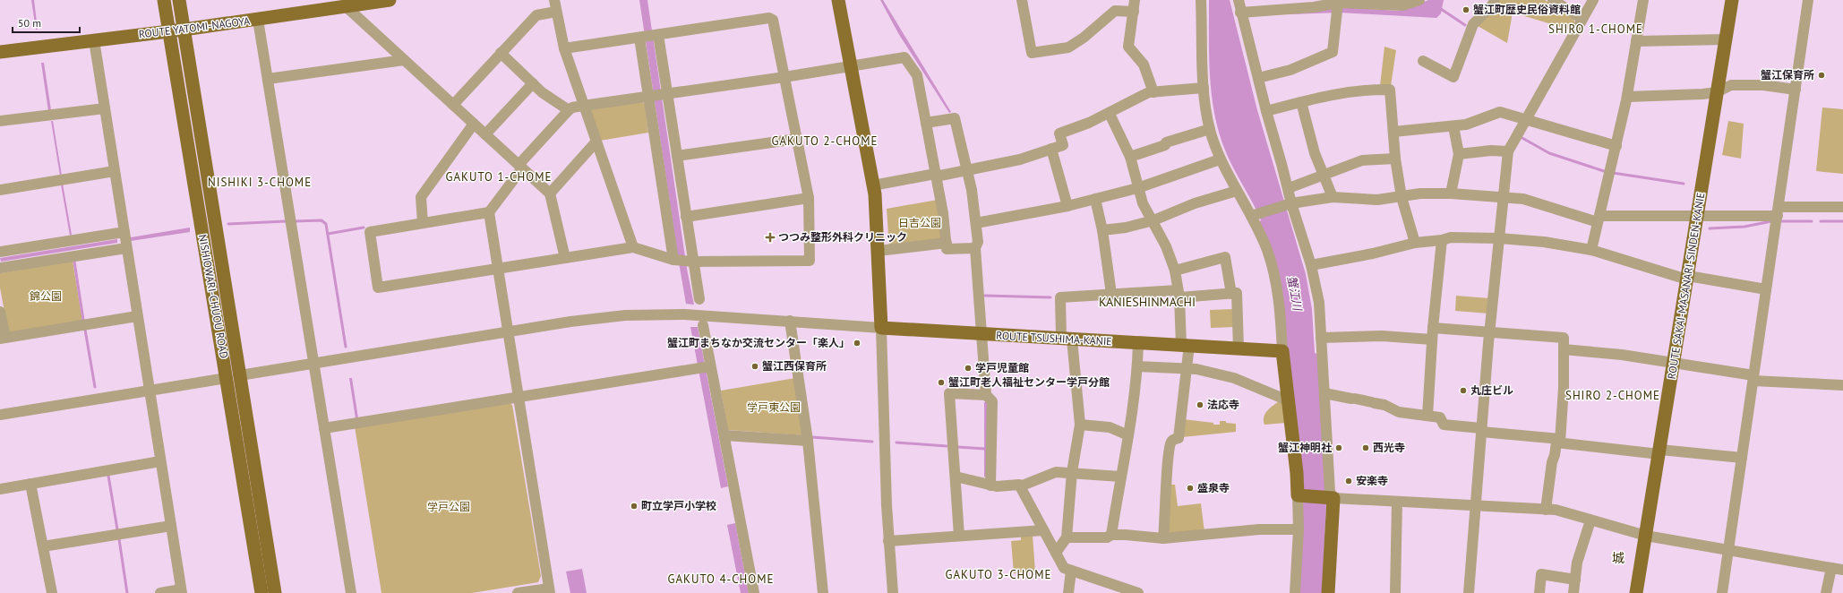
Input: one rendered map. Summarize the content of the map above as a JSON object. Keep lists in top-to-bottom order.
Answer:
{
  "streets": {
    "main road": [
      "ROUTE YATOMI-NAGOYA",
      "ROUTE SAKAI-MASANARI-SINDEN-KANIE",
      "NISHIOWARI-CHUOU ROAD",
      "ROUTE TSUSHIMA-KANIE"
    ]
  },
  "crossings": [
    ["ROUTE YATOMI-NAGOYA", "NISHIOWARI-CHUOU ROAD"]
  ],
  "districts": [
    "SHIRO 1-CHOME",
    "GAKUTO 2-CHOME",
    "GAKUTO 1-CHOME",
    "NISHIKI 3-CHOME",
    "KANIESHINMACHI",
    "SHIRO 2-CHOME",
    "城",
    "GAKUTO 3-CHOME",
    "GAKUTO 4-CHOME"
  ],
  "water": ["蟹江川"],
  "parks": [
    "日吉公園",
    "錦公園",
    "学戸東公園",
    "学戸公園"
  ],
  "places": {
    "other": [
      "蟹江町歴史民俗資料館",
      "蟹江保育所",
      "蟹江町まちなか交流センター「楽人」",
      "蟹江西保育所",
      "学戸児童館",
      "蟹江町老人福祉センター学戸分館",
      "丸庄ビル",
      "法応寺",
      "蟹江神明社",
      "西光寺",
      "安楽寺",
      "盛泉寺",
      "町立学戸小学校"
    ],
    "health": ["つつみ整形外科クリニック"]
  },
  "scale_bar": "50 m"
}
